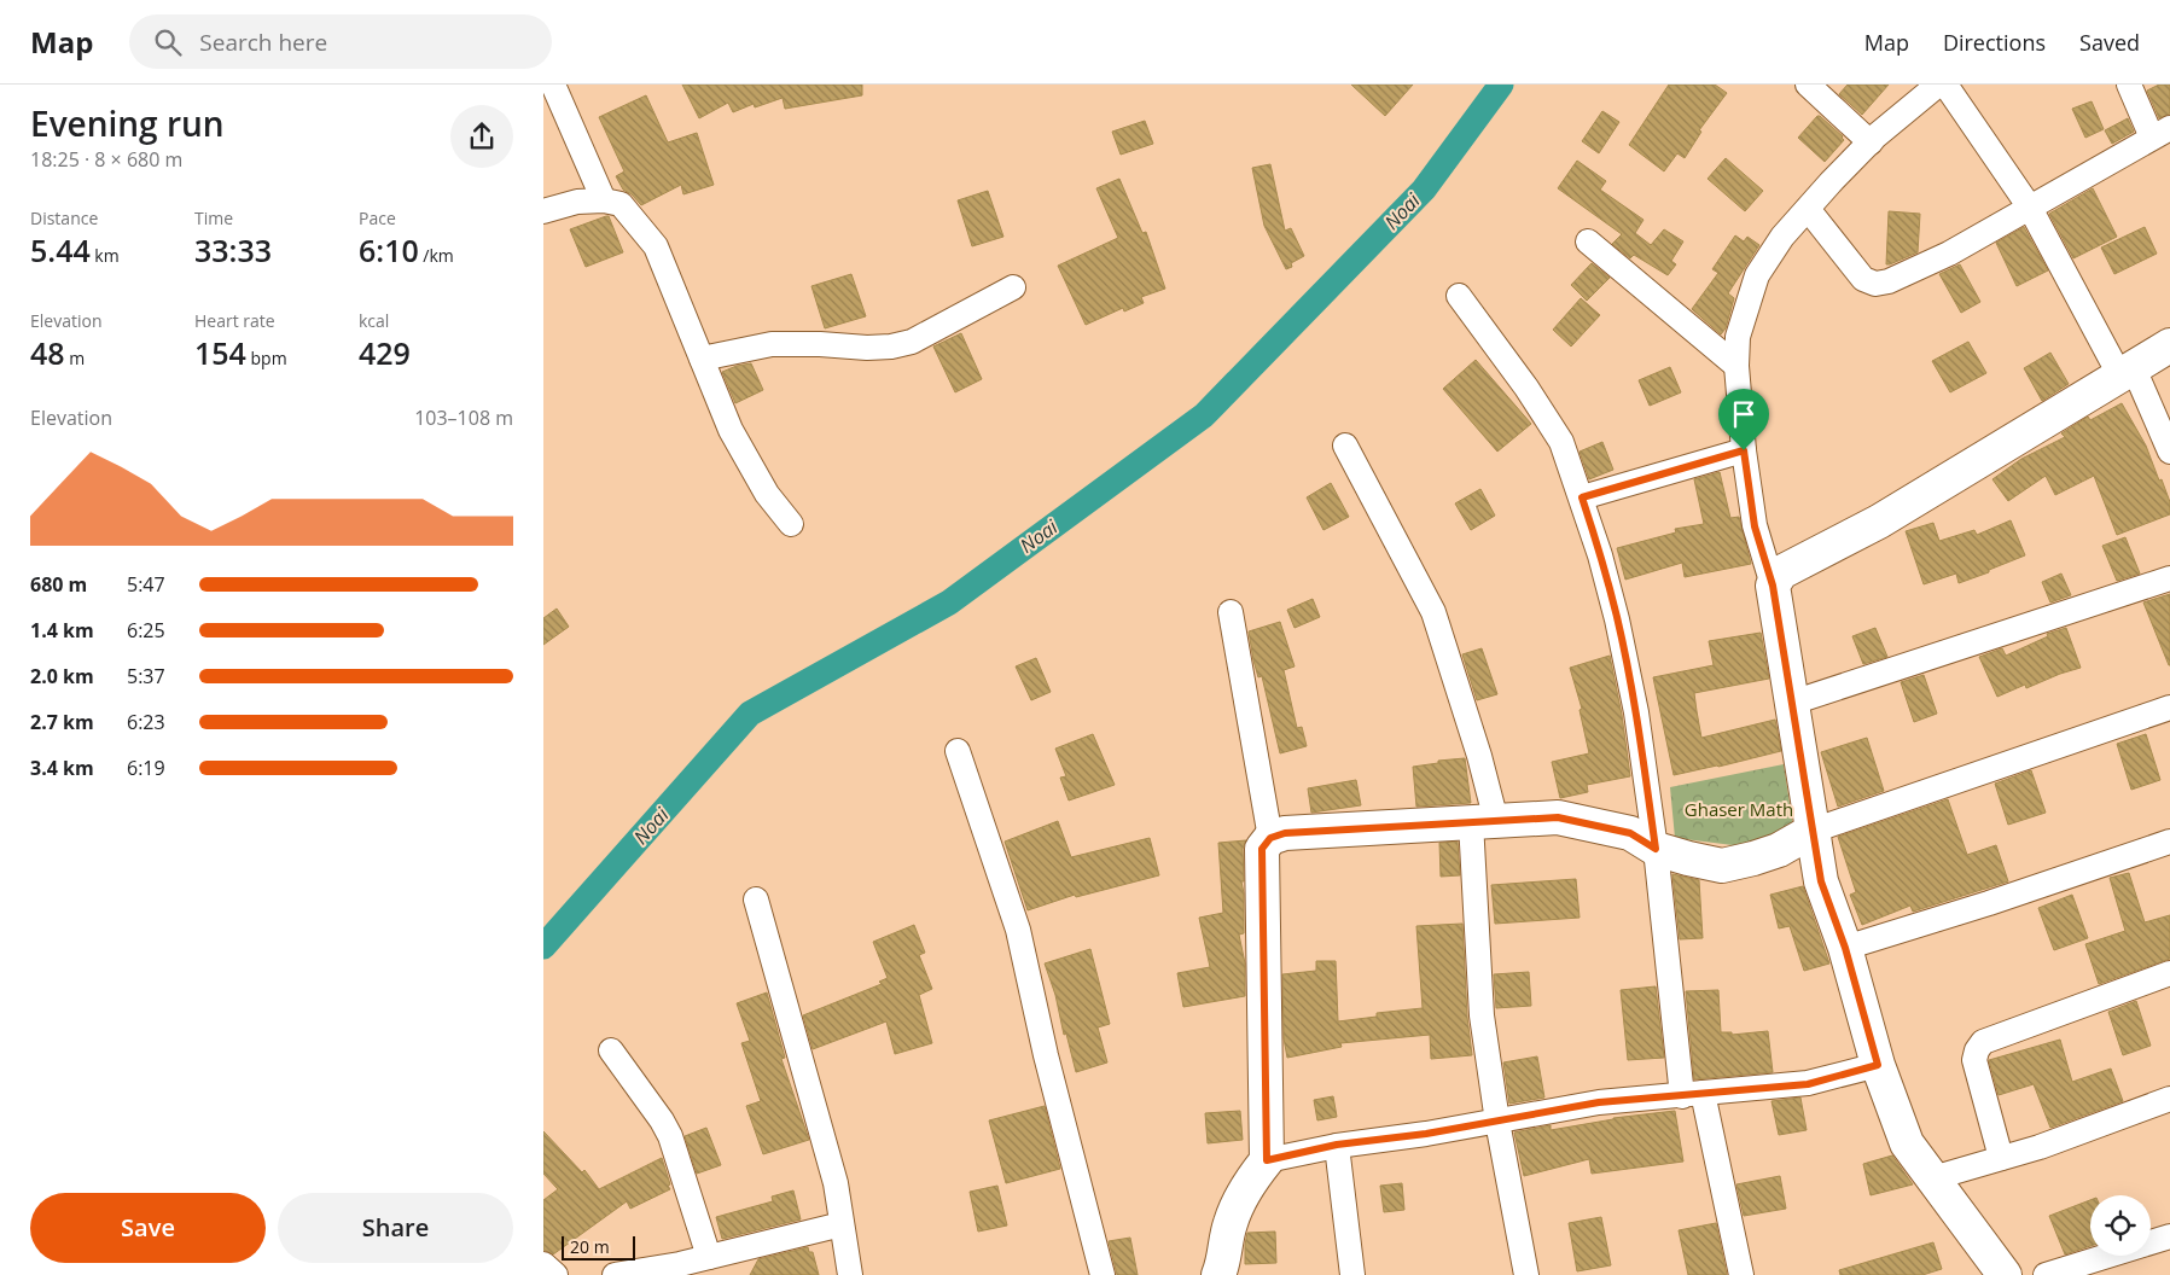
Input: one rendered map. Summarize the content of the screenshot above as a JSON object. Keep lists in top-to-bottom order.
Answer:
{
  "water": ["Noai"],
  "parks": ["Ghaser Math"],
  "scale_bar": "20 m",
  "page": {
    "header": "Map",
    "search": "Search here",
    "nav": ["Map", "Directions", "Saved"],
    "heading": ["Evening run", "18:25 · 8 × 680 m"],
    "stats": [
      ["Distance", "5.44 km"],
      ["Time", "33:33"],
      ["Pace", "6:10 /km"],
      ["Elevation", "48 m"],
      ["Heart rate", "154 bpm"],
      ["kcal", "429"]
    ],
    "chart": ["Elevation", "103–108 m"],
    "list": [
      {
        "name": "680 m",
        "note": "5:47"
      },
      {
        "name": "1.4 km",
        "note": "6:25"
      },
      {
        "name": "2.0 km",
        "note": "5:37"
      },
      {
        "name": "2.7 km",
        "note": "6:23"
      },
      {
        "name": "3.4 km",
        "note": "6:19"
      }
    ],
    "buttons": ["Save", "Share"],
    "scale": "20 m"
  }
}
